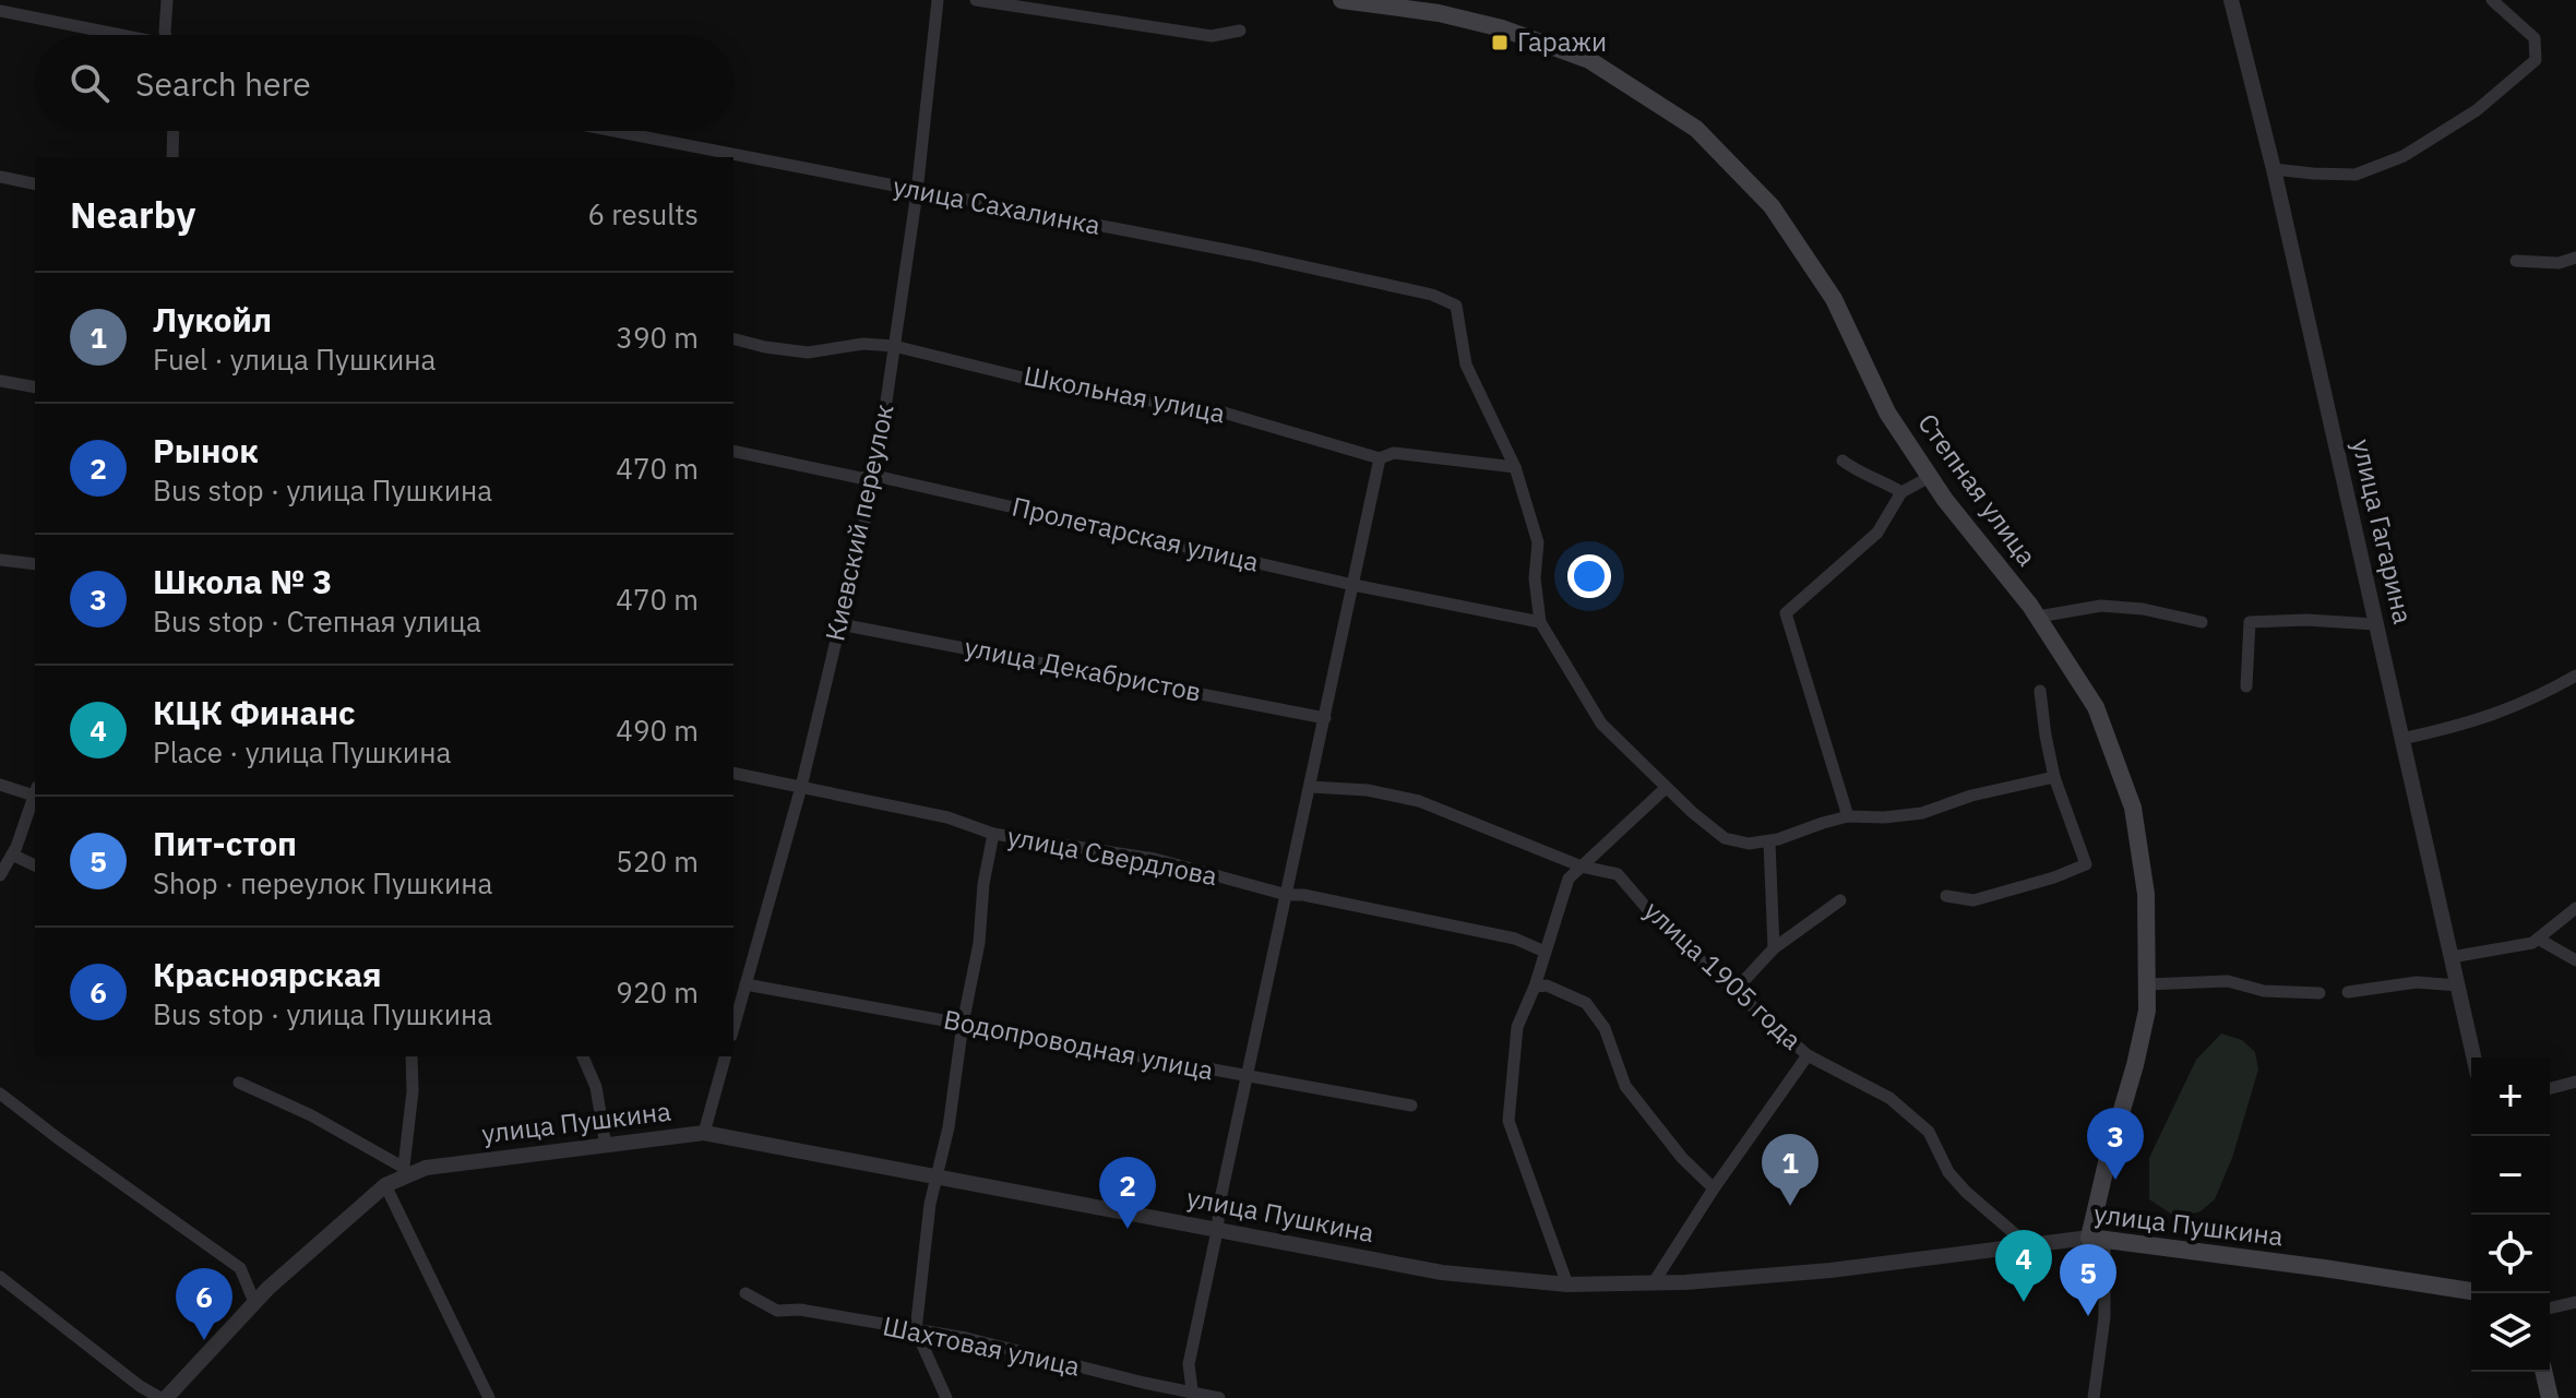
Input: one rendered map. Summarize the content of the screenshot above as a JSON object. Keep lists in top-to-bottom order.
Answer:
{
  "streets": {
    "main road": ["Степная улица", "улица Пушкина"],
    "street": [
      "улица Сахалинка",
      "Школьная улица",
      "Киевский переулок",
      "улица Гагарина",
      "Пролетарская улица",
      "улица Декабристов",
      "улица Свердлова",
      "улица 1905 года",
      "Водопроводная улица",
      "Шахтовая улица"
    ]
  },
  "crossings": [
    ["улица Сахалинка", "Школьная улица"],
    ["улица Сахалинка", "Киевский переулок"],
    ["Школьная улица", "Киевский переулок"],
    ["Степная улица", "улица Пушкина"],
    ["Киевский переулок", "Пролетарская улица"],
    ["Киевский переулок", "улица Декабристов"],
    ["Киевский переулок", "улица Свердлова"],
    ["Киевский переулок", "Водопроводная улица"],
    ["улица 1905 года", "улица Пушкина"]
  ],
  "places": {
    "transit": ["Гаражи"]
  },
  "page": {
    "search": "Search here",
    "heading": ["Nearby", "6 results"],
    "list": [
      {
        "mark": "1",
        "name": "Лукойл",
        "note": "Fuel · улица Пушкина",
        "value": "390 m"
      },
      {
        "mark": "2",
        "name": "Рынок",
        "note": "Bus stop · улица Пушкина",
        "value": "470 m"
      },
      {
        "mark": "3",
        "name": "Школа № 3",
        "note": "Bus stop · Степная улица",
        "value": "470 m"
      },
      {
        "mark": "4",
        "name": "КЦК Финанс",
        "note": "Place · улица Пушкина",
        "value": "490 m"
      },
      {
        "mark": "5",
        "name": "Пит-стоп",
        "note": "Shop · переулок Пушкина",
        "value": "520 m"
      },
      {
        "mark": "6",
        "name": "Красноярская",
        "note": "Bus stop · улица Пушкина",
        "value": "920 m"
      }
    ],
    "map_buttons": ["+", "−"],
    "pins": [
      "3",
      "1",
      "2",
      "4",
      "5",
      "6"
    ]
  }
}
